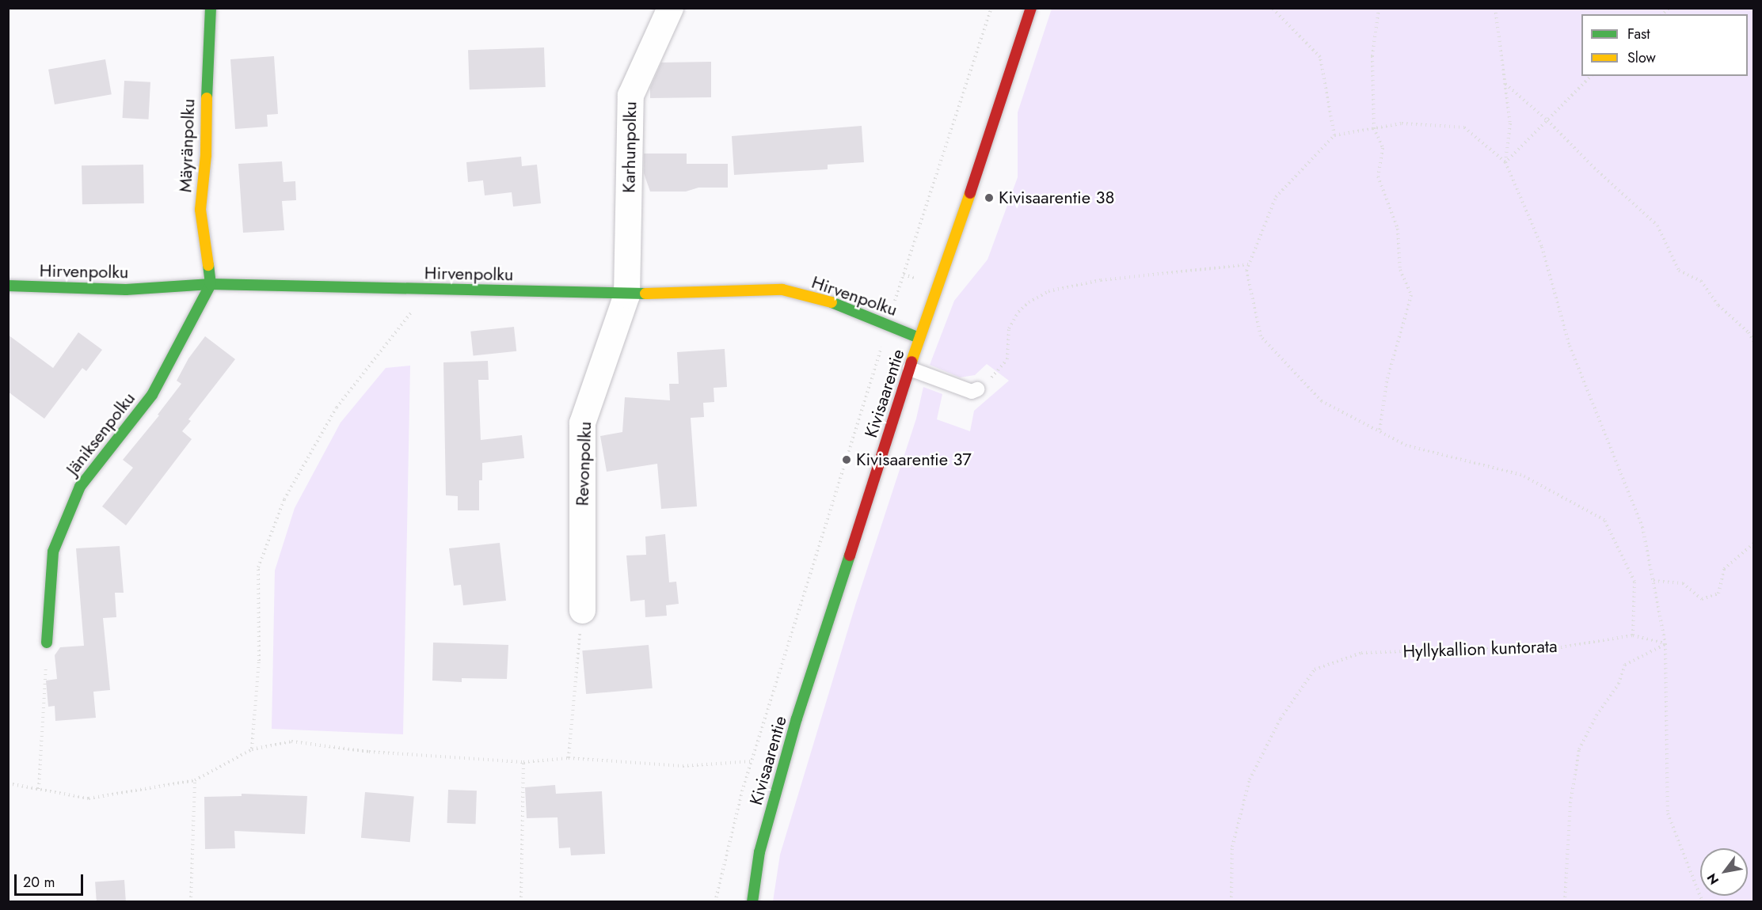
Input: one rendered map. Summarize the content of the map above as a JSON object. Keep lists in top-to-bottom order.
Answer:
{
  "streets": {
    "street": [
      "Mäyränpolku",
      "Karhunpolku",
      "Hirvenpolku",
      "Kivisaarentie",
      "Jäniksenpolku",
      "Revonpolku"
    ],
    "path": ["Hyllykallion kuntorata"]
  },
  "crossings": [
    ["Mäyränpolku", "Hirvenpolku"],
    ["Mäyränpolku", "Jäniksenpolku"],
    ["Karhunpolku", "Hirvenpolku"],
    ["Karhunpolku", "Revonpolku"],
    ["Hirvenpolku", "Kivisaarentie"],
    ["Hirvenpolku", "Jäniksenpolku"],
    ["Hirvenpolku", "Revonpolku"]
  ],
  "places": ["Kivisaarentie 38", "Kivisaarentie 37"],
  "legend": ["Fast", "Slow"],
  "scale_bar": "20 m",
  "north": "bottom left"
}
